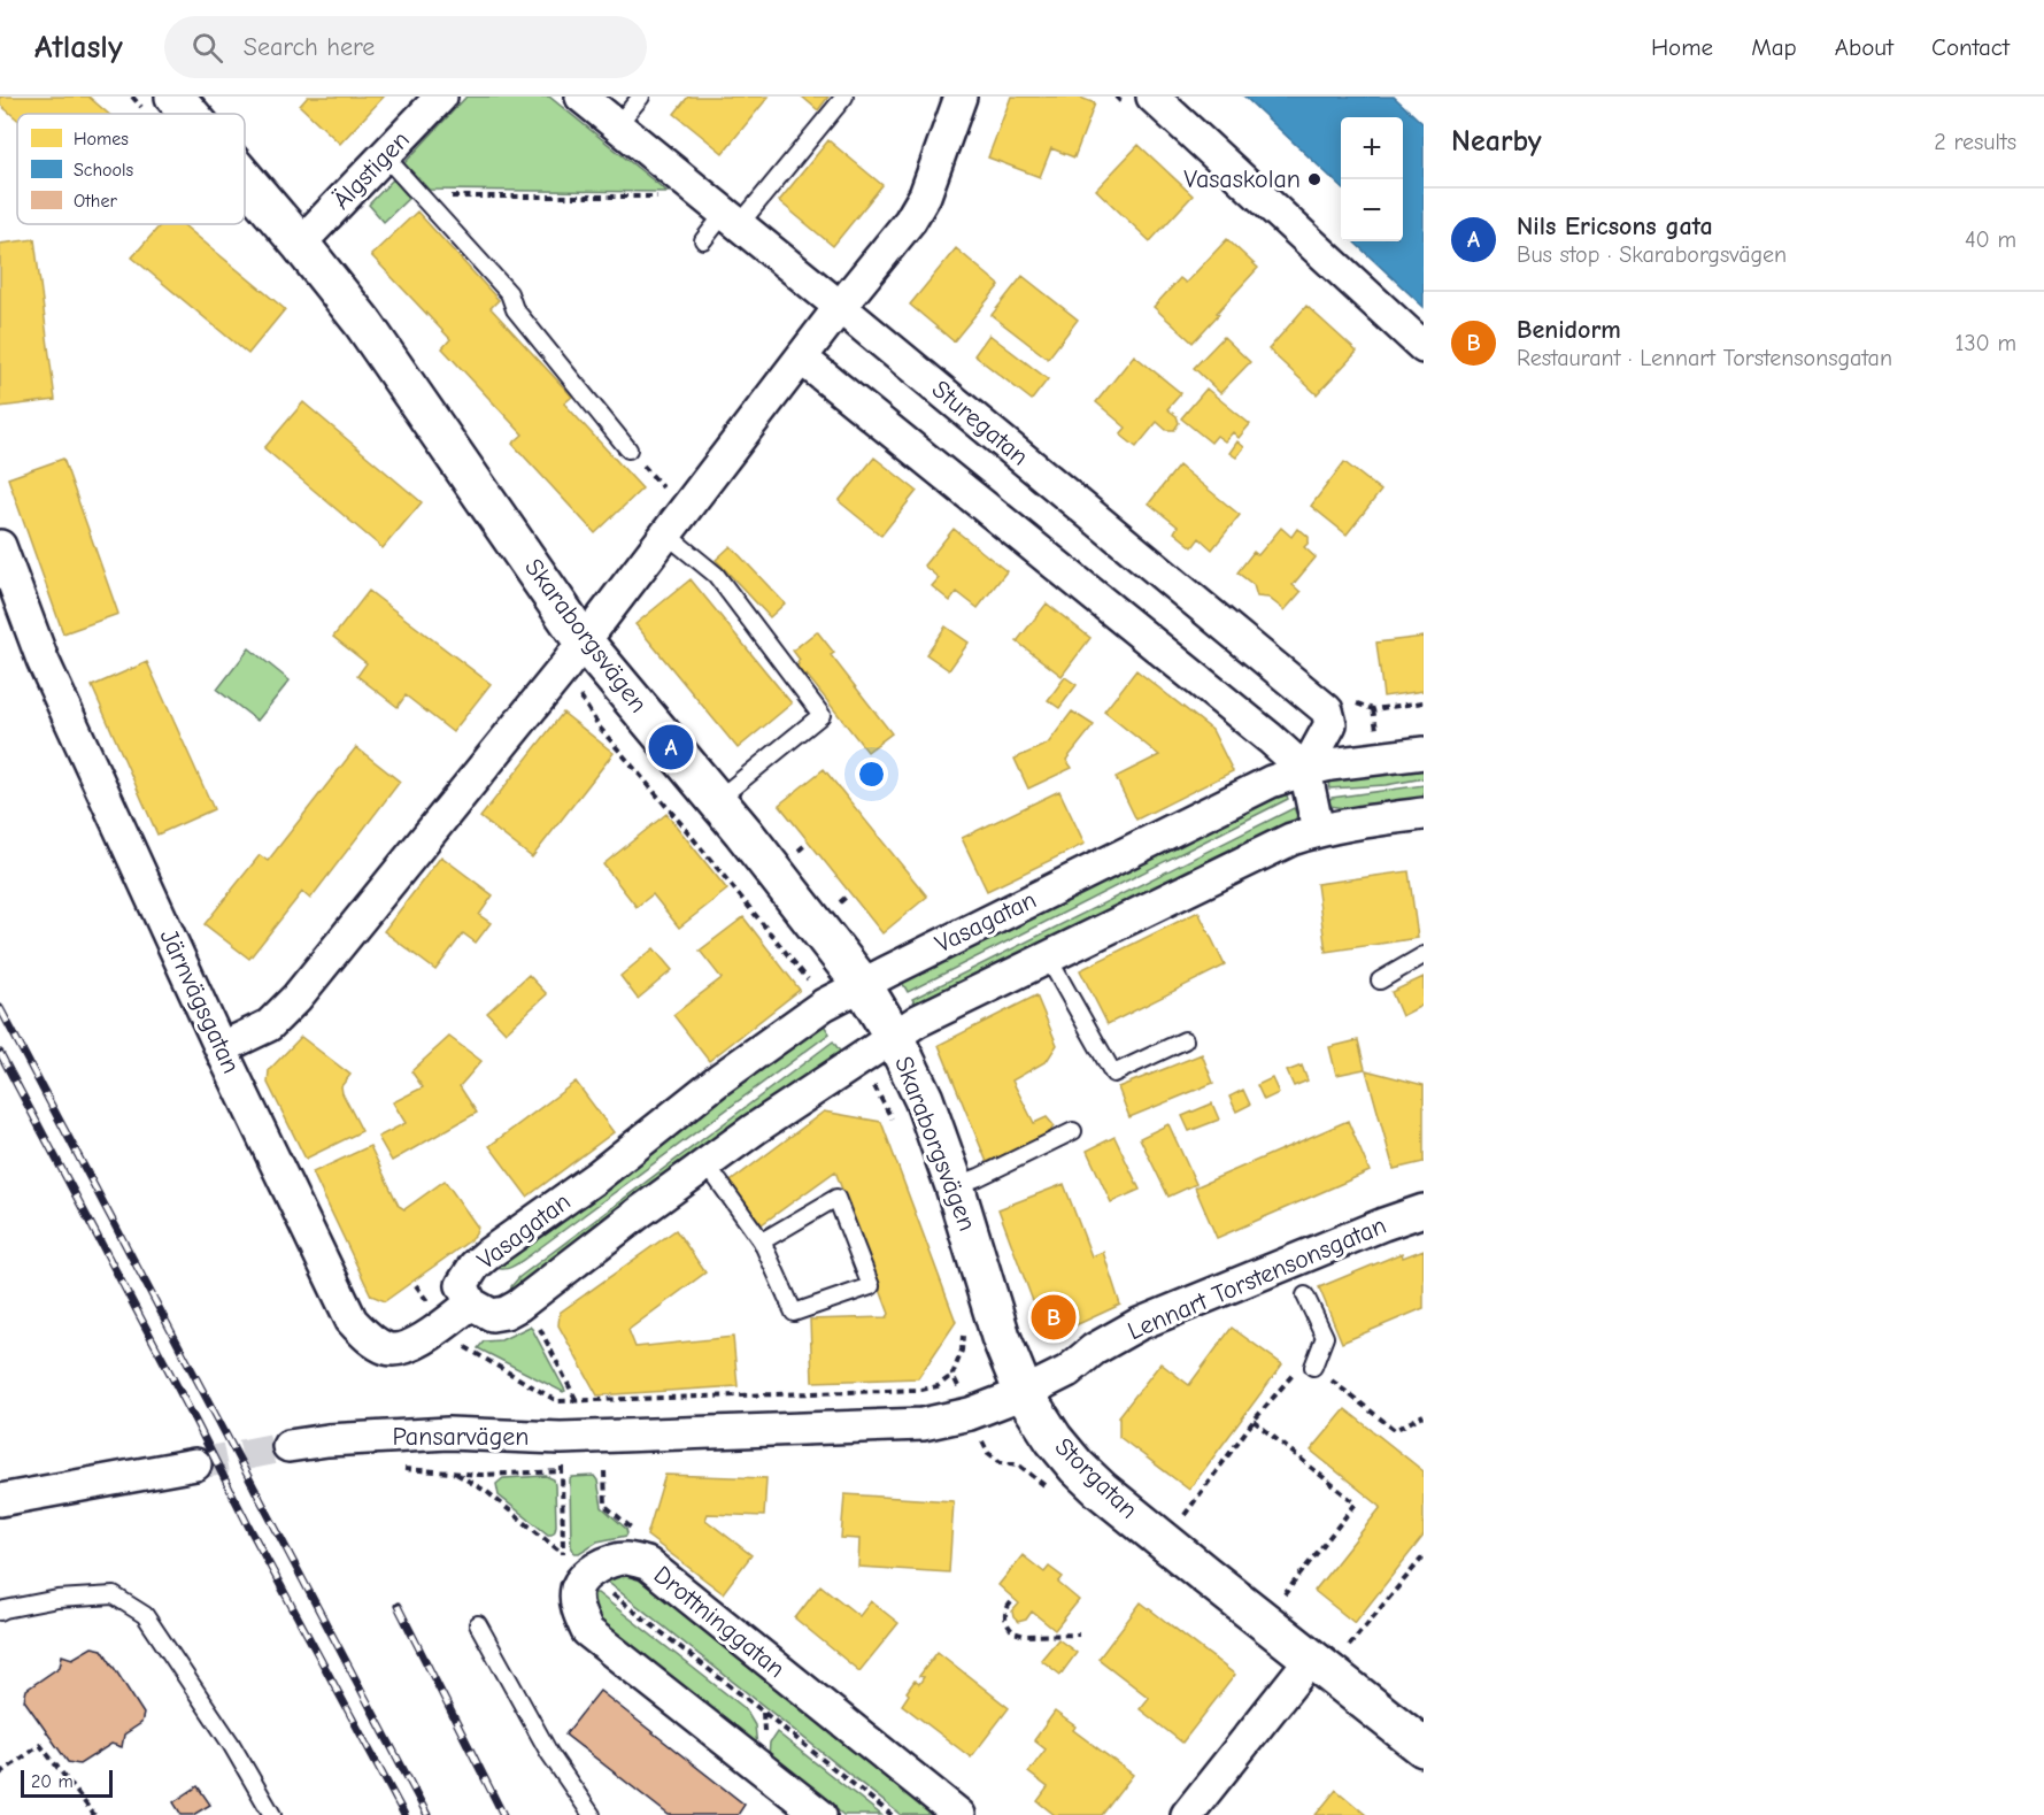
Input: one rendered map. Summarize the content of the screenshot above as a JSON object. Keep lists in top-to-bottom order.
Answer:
{
  "streets": {
    "street": [
      "Älgstigen",
      "Sturegatan",
      "Skaraborgsvägen",
      "Vasagatan",
      "Järnvägsgatan",
      "Lennart Torstensonsgatan",
      "Pansarvägen",
      "Storgatan",
      "Drottninggatan"
    ]
  },
  "crossings": [
    ["Älgstigen", "Skaraborgsvägen"],
    ["Sturegatan", "Vasagatan"],
    ["Skaraborgsvägen", "Vasagatan"],
    ["Skaraborgsvägen", "Lennart Torstensonsgatan"],
    ["Skaraborgsvägen", "Pansarvägen"],
    ["Skaraborgsvägen", "Storgatan"],
    ["Vasagatan", "Järnvägsgatan"],
    ["Lennart Torstensonsgatan", "Pansarvägen"],
    ["Lennart Torstensonsgatan", "Storgatan"],
    ["Pansarvägen", "Storgatan"]
  ],
  "places": ["Vasaskolan"],
  "legend": ["Homes", "Schools", "Other"],
  "scale_bar": "20 m",
  "page": {
    "header": "Atlasly",
    "search": "Search here",
    "nav": [
      "Home",
      "Map",
      "About",
      "Contact"
    ],
    "heading": ["Nearby", "2 results"],
    "map_buttons": ["+", "−"],
    "list": [
      {
        "mark": "A",
        "name": "Nils Ericsons gata",
        "note": "Bus stop · Skaraborgsvägen",
        "value": "40 m"
      },
      {
        "mark": "B",
        "name": "Benidorm",
        "note": "Restaurant · Lennart Torstensonsgatan",
        "value": "130 m"
      }
    ],
    "pins": ["A", "B"],
    "scale": "20 m"
  }
}
